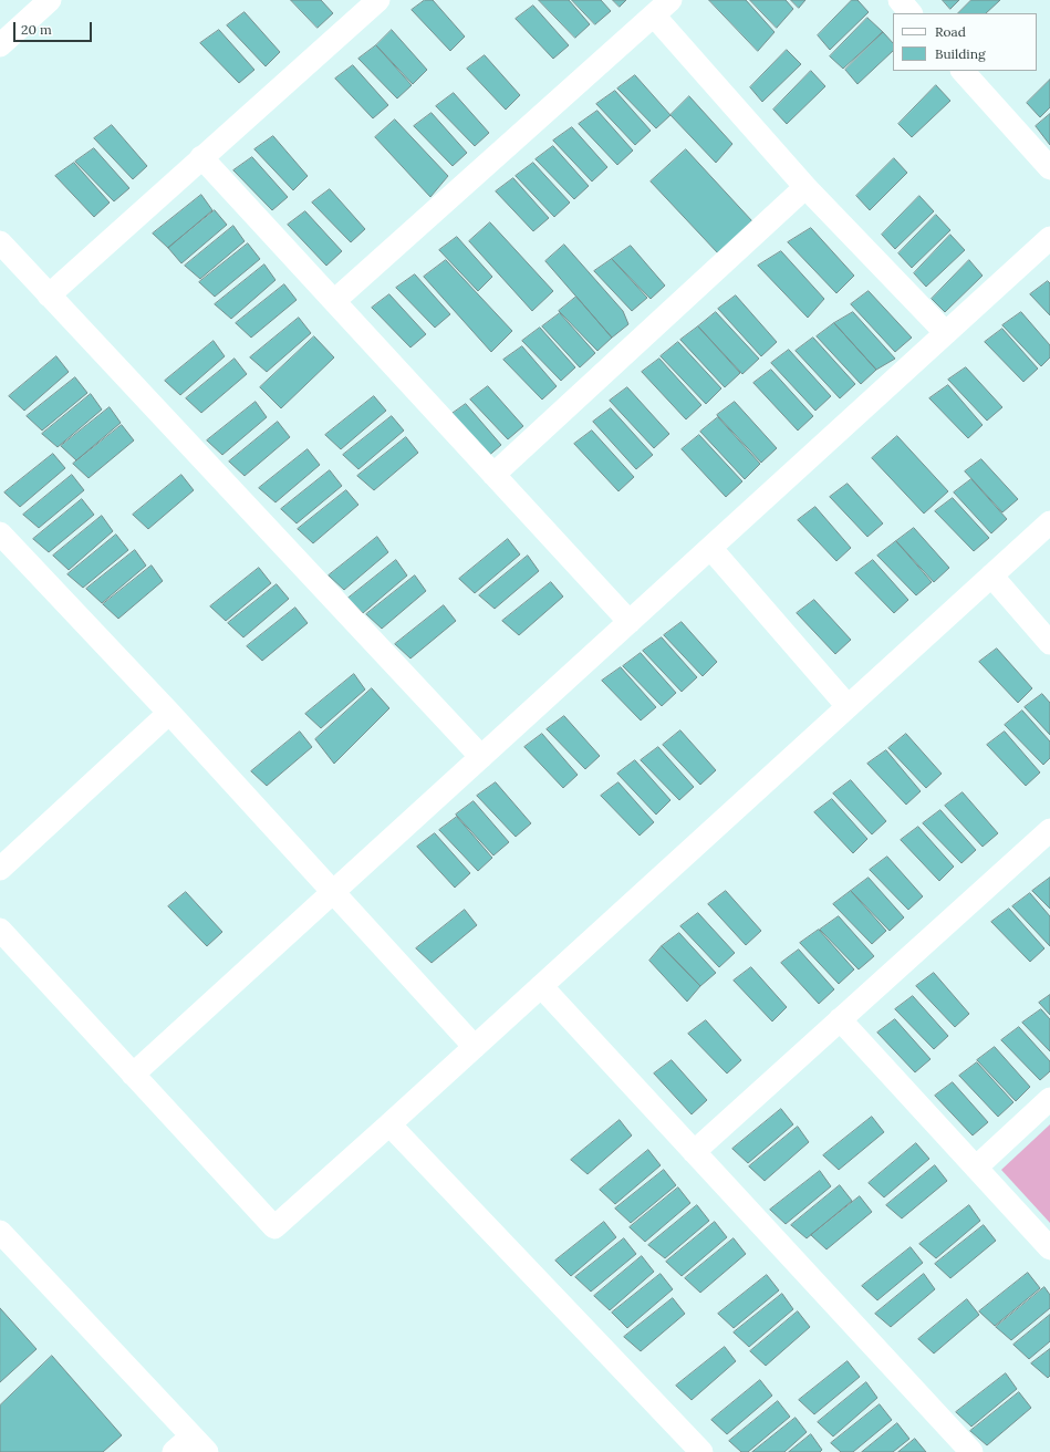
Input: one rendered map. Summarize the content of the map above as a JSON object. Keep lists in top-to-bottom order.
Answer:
{
  "legend": ["Road", "Building"],
  "scale_bar": "20 m"
}
